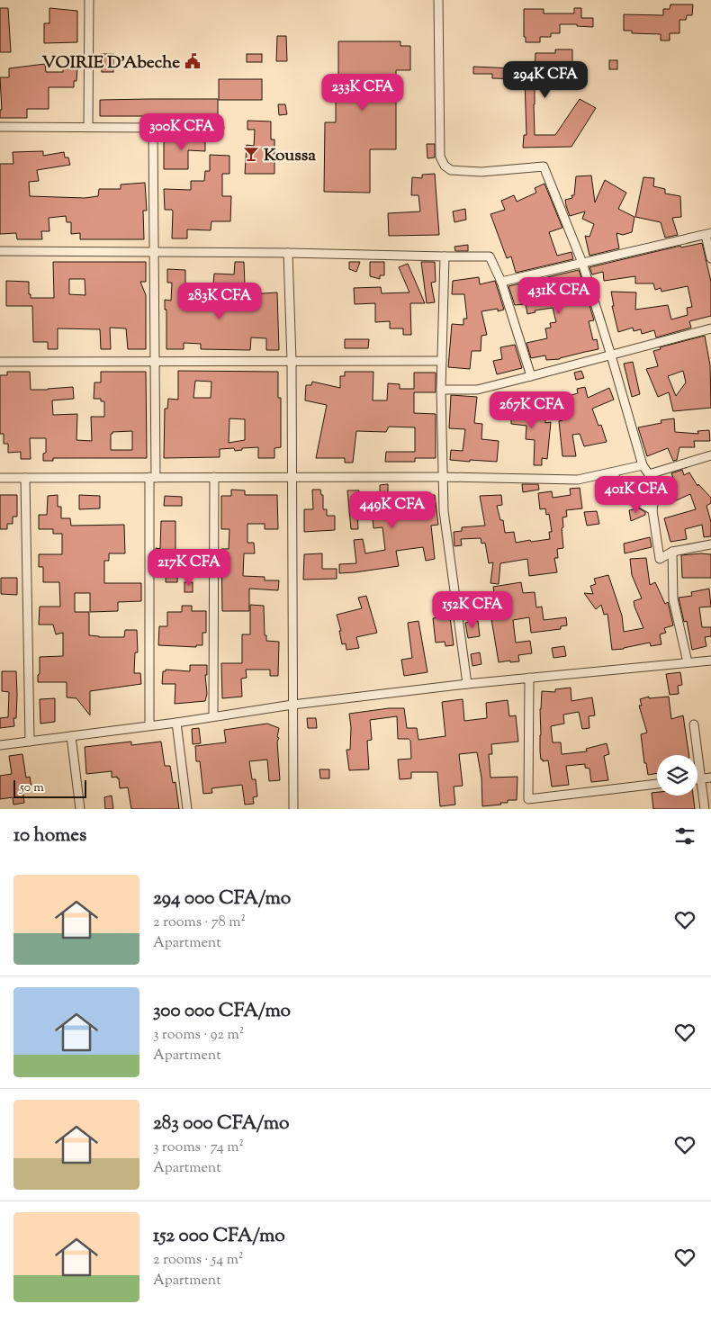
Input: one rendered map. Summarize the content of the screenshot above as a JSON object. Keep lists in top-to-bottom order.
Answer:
{
  "places": {
    "public building": ["VOIRIE D'Abeche"],
    "bar": ["Koussa"]
  },
  "scale_bar": "50 m",
  "page": {
    "price": [
      "294K CFA",
      "233K CFA",
      "300K CFA",
      "431K CFA",
      "283K CFA",
      "267K CFA",
      "401K CFA",
      "449K CFA",
      "217K CFA",
      "152K CFA"
    ],
    "scale": "50 m",
    "heading": "10 homes",
    "list": [
      {
        "name": "294 000 CFA/mo",
        "note": "2 rooms · 78 m² · Apartment"
      },
      {
        "name": "300 000 CFA/mo",
        "note": "3 rooms · 92 m² · Apartment"
      },
      {
        "name": "283 000 CFA/mo",
        "note": "3 rooms · 74 m² · Apartment"
      },
      {
        "name": "152 000 CFA/mo",
        "note": "2 rooms · 54 m² · Apartment"
      }
    ]
  }
}
